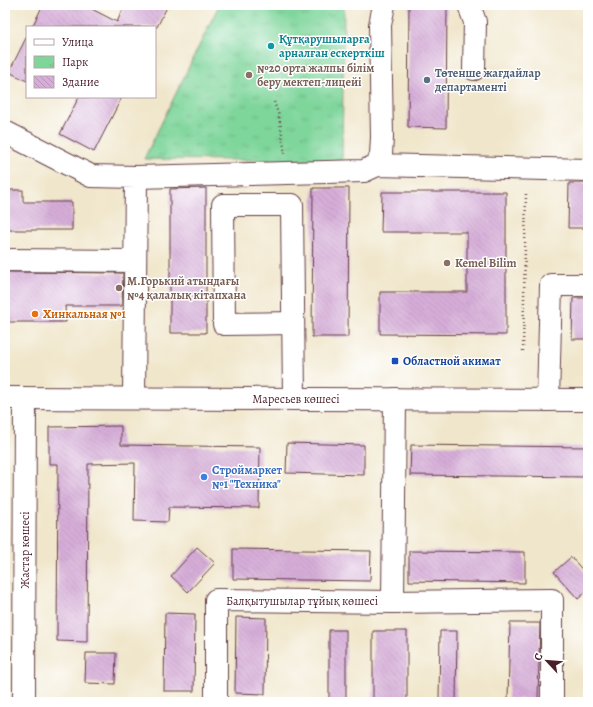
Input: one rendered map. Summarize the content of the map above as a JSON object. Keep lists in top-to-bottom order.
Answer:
{
  "streets": {
    "street": ["Маресьев көшесі", "Жастар көшесі", "Балқытушылар тұйық көшесі"]
  },
  "crossings": [
    ["Маресьев көшесі", "Жастар көшесі"],
    ["Маресьев көшесі", "Балқытушылар тұйық көшесі"]
  ],
  "places": {
    "other": [
      "Құтқарушыларға арналған ескерткіш",
      "№20 орта жалпы білім беру мектеп-лицейі",
      "Төтенше жағдайлар департаменті",
      "Kemel Bilim",
      "М.Горький атындағы №4 қалалық кітапхана",
      "Хинкальная №1",
      "Строймаркет №1 \"Техника\""
    ],
    "transit": ["Областной акимат"]
  },
  "legend": ["Улица", "Парк", "Здание"],
  "north": "top left"
}
